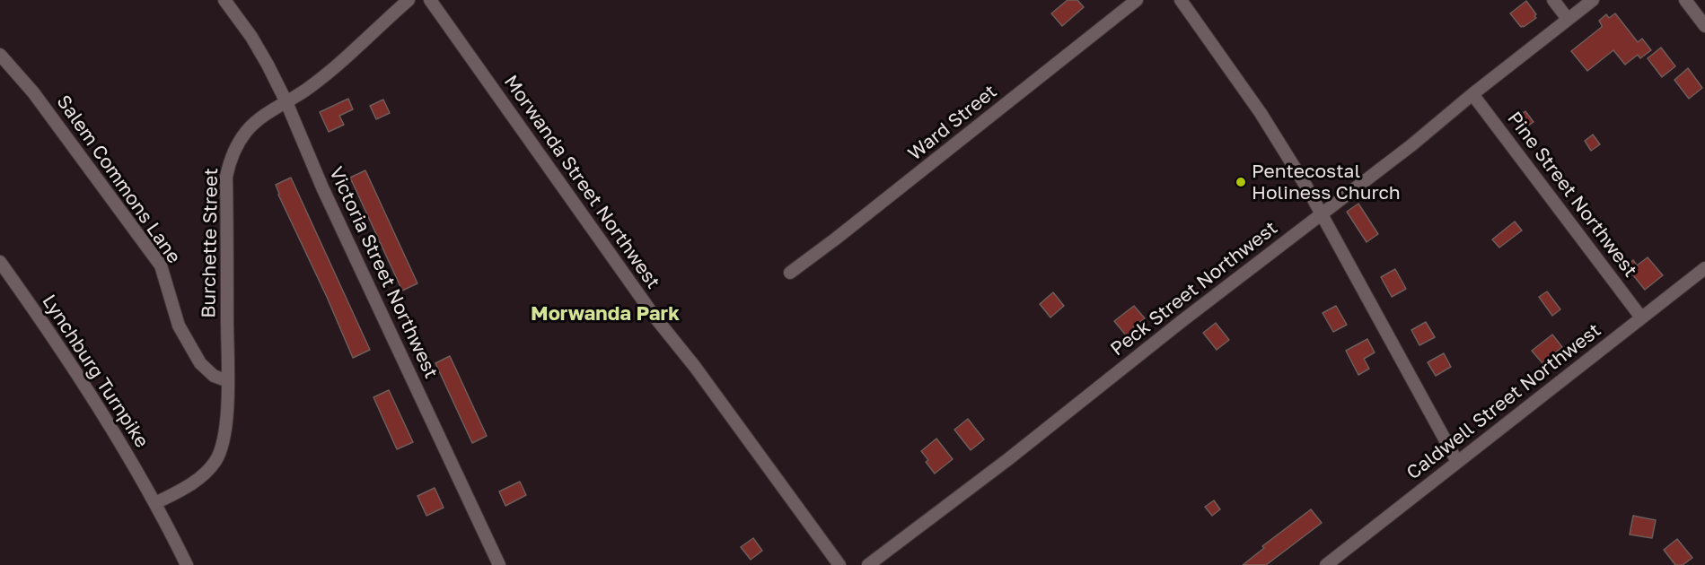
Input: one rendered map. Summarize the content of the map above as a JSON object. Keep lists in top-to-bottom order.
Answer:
{
  "streets": {
    "street": [
      "Ward Street",
      "Salem Commons Lane",
      "Morwanda Street Northwest",
      "Pine Street Northwest",
      "Burchette Street",
      "Victoria Street Northwest",
      "Peck Street Northwest",
      "Lynchburg Turnpike",
      "Caldwell Street Northwest"
    ]
  },
  "crossings": [
    ["Salem Commons Lane", "Burchette Street"],
    ["Pine Street Northwest", "Peck Street Northwest"],
    ["Pine Street Northwest", "Caldwell Street Northwest"],
    ["Burchette Street", "Victoria Street Northwest"],
    ["Burchette Street", "Lynchburg Turnpike"]
  ],
  "districts": ["Morwanda Park"],
  "places": ["Pentecostal Holiness Church"]
}
